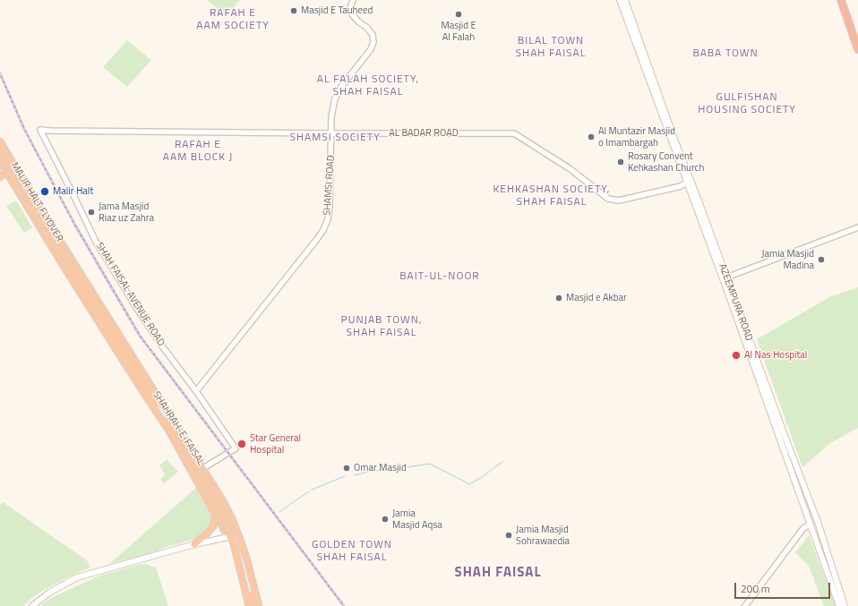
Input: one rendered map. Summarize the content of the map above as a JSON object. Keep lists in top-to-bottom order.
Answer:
{
  "streets": {
    "highway": ["MALIR HALT FLYOVER", "SHAHRAH-E-FAISAL"],
    "main road": ["AZEEMPURA ROAD"],
    "street": ["AL BADAR ROAD", "SHAMSI ROAD", "SHAH FAISAL AVENUE ROAD"]
  },
  "crossings": [
    ["AL BADAR ROAD", "SHAMSI ROAD"],
    ["AL BADAR ROAD", "SHAH FAISAL AVENUE ROAD"],
    ["AL BADAR ROAD", "AZEEMPURA ROAD"],
    ["SHAMSI ROAD", "SHAH FAISAL AVENUE ROAD"],
    ["MALIR HALT FLYOVER", "SHAHRAH-E-FAISAL"],
    ["SHAH FAISAL AVENUE ROAD", "SHAHRAH-E-FAISAL"]
  ],
  "districts": [
    "RAFAH E AAM SOCIETY",
    "BILAL TOWN SHAH FAISAL",
    "BABA TOWN",
    "AL FALAH SOCIETY, SHAH FAISAL",
    "GULFISHAN HOUSING SOCIETY",
    "SHAMSI SOCIETY",
    "RAFAH E AAM BLOCK J",
    "KEHKASHAN SOCIETY, SHAH FAISAL",
    "BAIT-UL-NOOR",
    "PUNJAB TOWN, SHAH FAISAL",
    "GOLDEN TOWN SHAH FAISAL",
    "SHAH FAISAL"
  ],
  "places": [
    "Masjid E Tauheed",
    "Masjid E Al Falah",
    "Al Muntazir Masjid o Imambargah",
    "Rosary Convent Kehkashan Church",
    "Malir Halt",
    "Jama Masjid Riaz uz Zahra",
    "Jamia Masjid Madina",
    "Masjid e Akbar",
    "Al Nas Hospital",
    "Star General Hospital",
    "Omar Masjid",
    "Jamia Masjid Aqsa",
    "Jamia Masjid Sohrawaedia"
  ],
  "scale_bar": "200 m"
}
